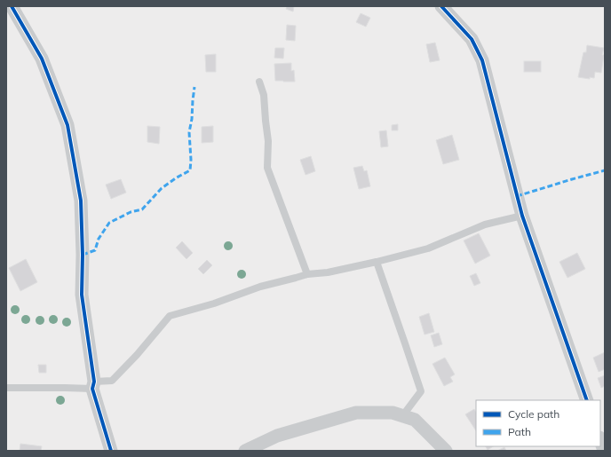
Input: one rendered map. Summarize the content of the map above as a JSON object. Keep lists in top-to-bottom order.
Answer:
{
  "legend": ["Cycle path", "Path"]
}
